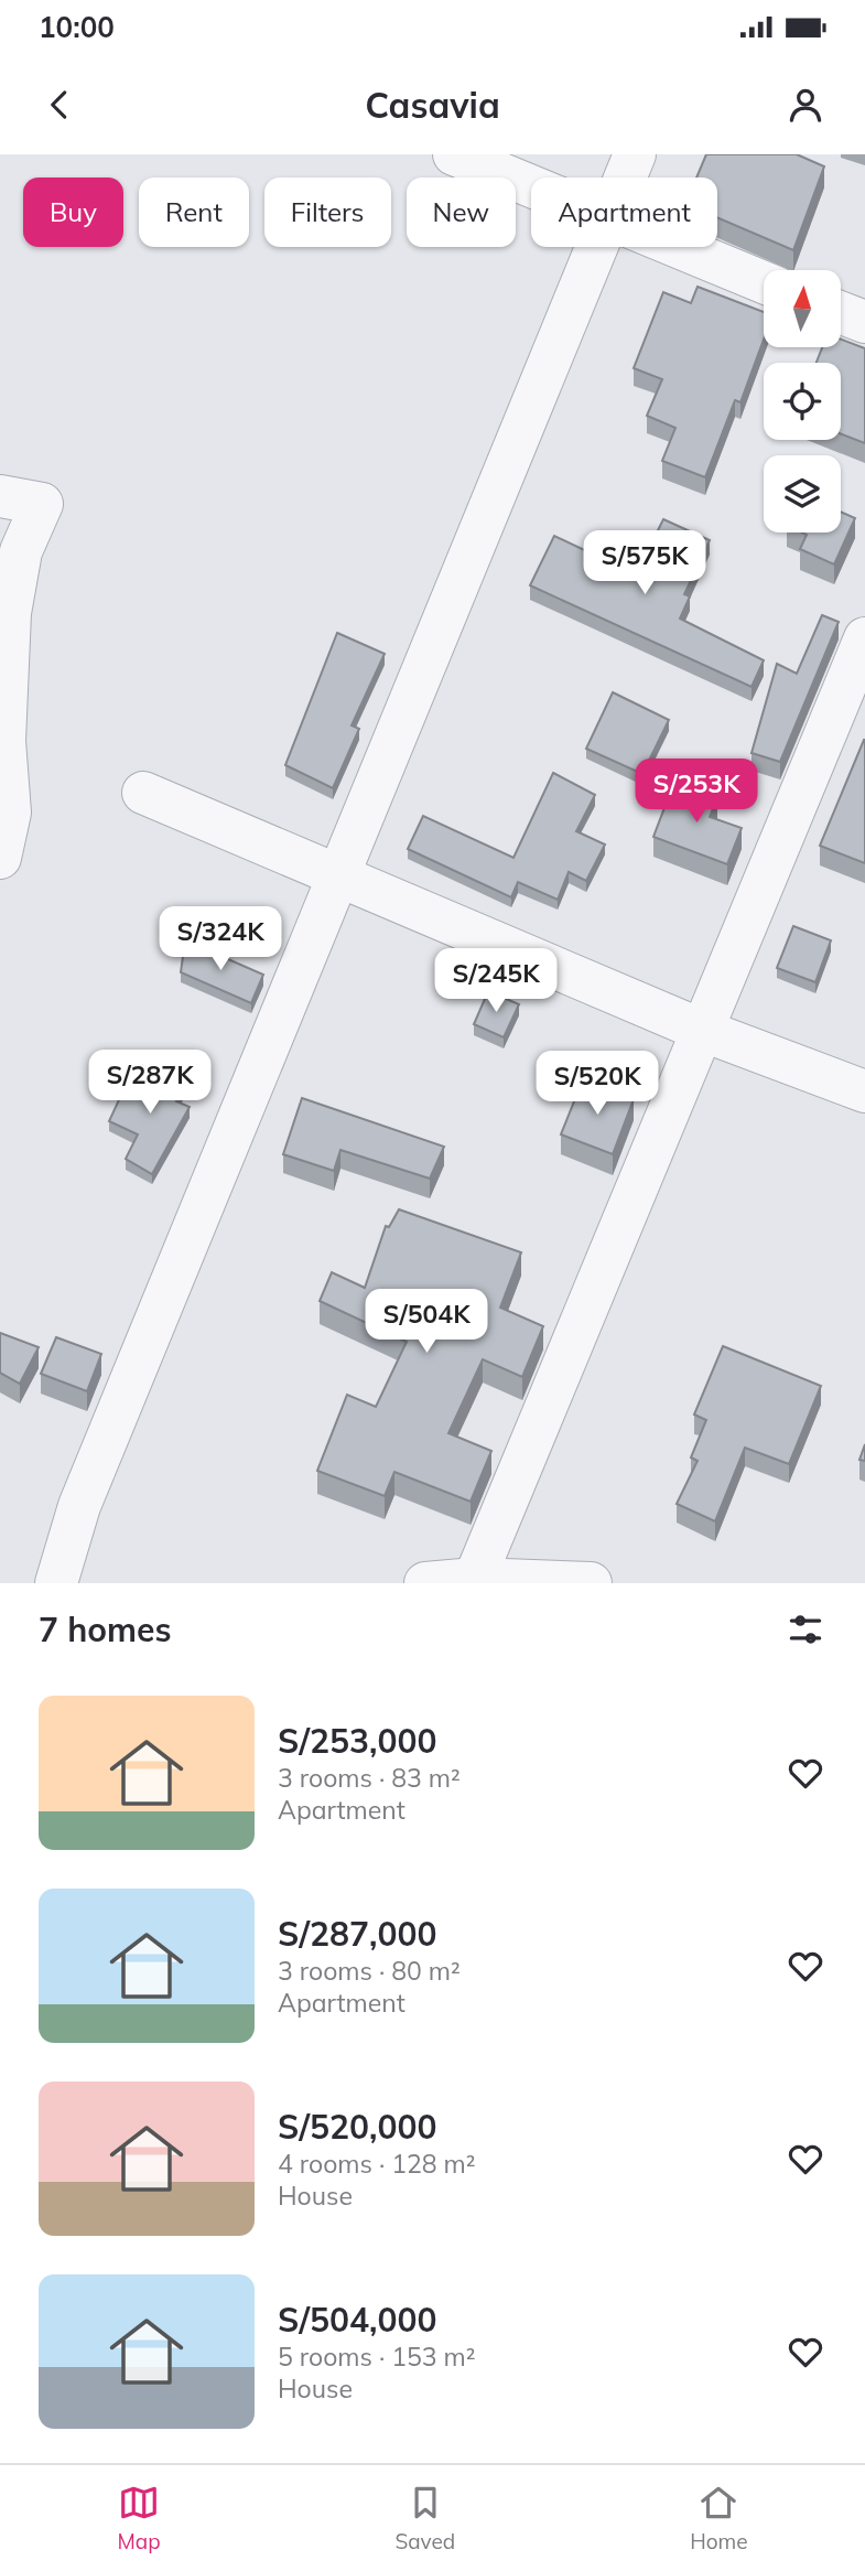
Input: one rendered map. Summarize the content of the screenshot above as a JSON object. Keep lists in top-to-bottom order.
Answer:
{
  "north": "top",
  "page": {
    "status": "10:00",
    "header": "Casavia",
    "chip": [
      "Buy",
      "Rent",
      "Filters",
      "New",
      "Apartment"
    ],
    "price": [
      "S/575K",
      "S/253K",
      "S/324K",
      "S/245K",
      "S/287K",
      "S/520K",
      "S/504K"
    ],
    "heading": "7 homes",
    "list": [
      {
        "name": "S/253,000",
        "note": "3 rooms · 83 m² · Apartment"
      },
      {
        "name": "S/287,000",
        "note": "3 rooms · 80 m² · Apartment"
      },
      {
        "name": "S/520,000",
        "note": "4 rooms · 128 m² · House"
      },
      {
        "name": "S/504,000",
        "note": "5 rooms · 153 m² · House"
      }
    ],
    "tabs": ["Map", "Saved", "Home"]
  }
}
